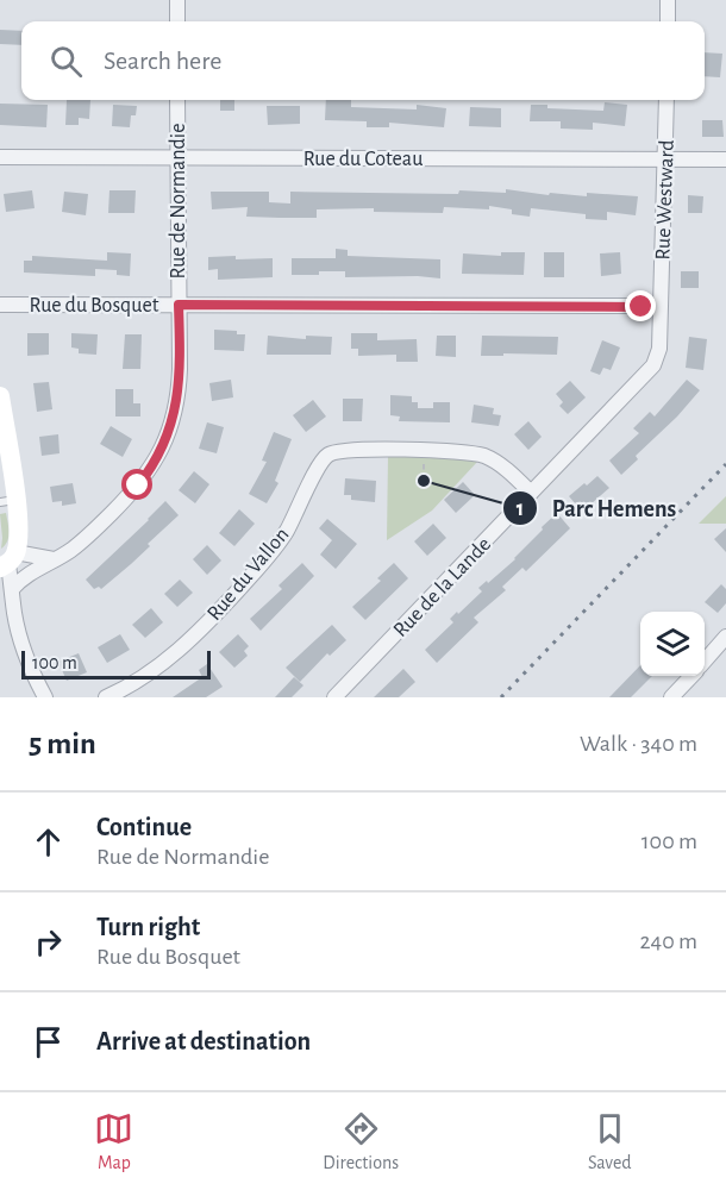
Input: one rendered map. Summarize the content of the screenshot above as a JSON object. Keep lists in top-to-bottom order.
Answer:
{
  "streets": {
    "street": [
      "Rue du Coteau",
      "Rue Westward",
      "Rue de Normandie",
      "Rue du Bosquet",
      "Rue du Vallon",
      "Rue de la Lande"
    ]
  },
  "crossings": [
    ["Rue du Coteau", "Rue Westward"],
    ["Rue du Coteau", "Rue de Normandie"],
    ["Rue Westward", "Rue du Bosquet"],
    ["Rue Westward", "Rue de la Lande"],
    ["Rue de Normandie", "Rue du Bosquet"],
    ["Rue du Bosquet", "Rue de la Lande"],
    ["Rue du Vallon", "Rue de la Lande"]
  ],
  "places": ["Parc Hemens"],
  "scale_bar": "100 m",
  "page": {
    "search": "Search here",
    "scale": "100 m",
    "heading": ["5 min", "Walk · 340 m"],
    "list": [
      ["Continue", "Rue de Normandie", "100 m"],
      ["Turn right", "Rue du Bosquet", "240 m"],
      "Arrive at destination"
    ],
    "nav": ["Map", "Directions", "Saved"]
  }
}
